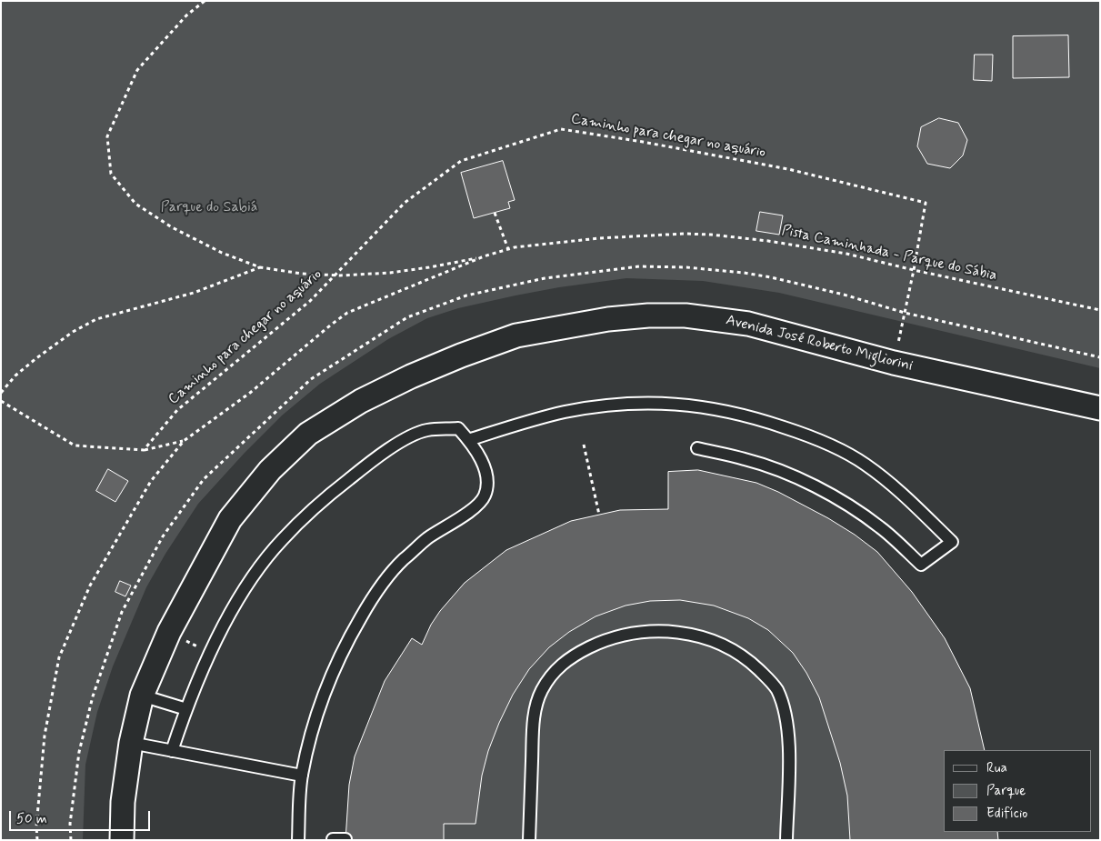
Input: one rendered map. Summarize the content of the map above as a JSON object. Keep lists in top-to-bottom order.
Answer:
{
  "streets": {
    "street": ["Avenida José Roberto Migliorini"],
    "path": ["Caminho para chegar no aquário", "Pista Caminhada - Parque do Sábia"]
  },
  "crossings": [
    ["Caminho para chegar no aquário", "Pista Caminhada - Parque do Sábia"]
  ],
  "parks": ["Parque do Sabiá"],
  "legend": ["Rua", "Parque", "Edifício"],
  "scale_bar": "50 m"
}
